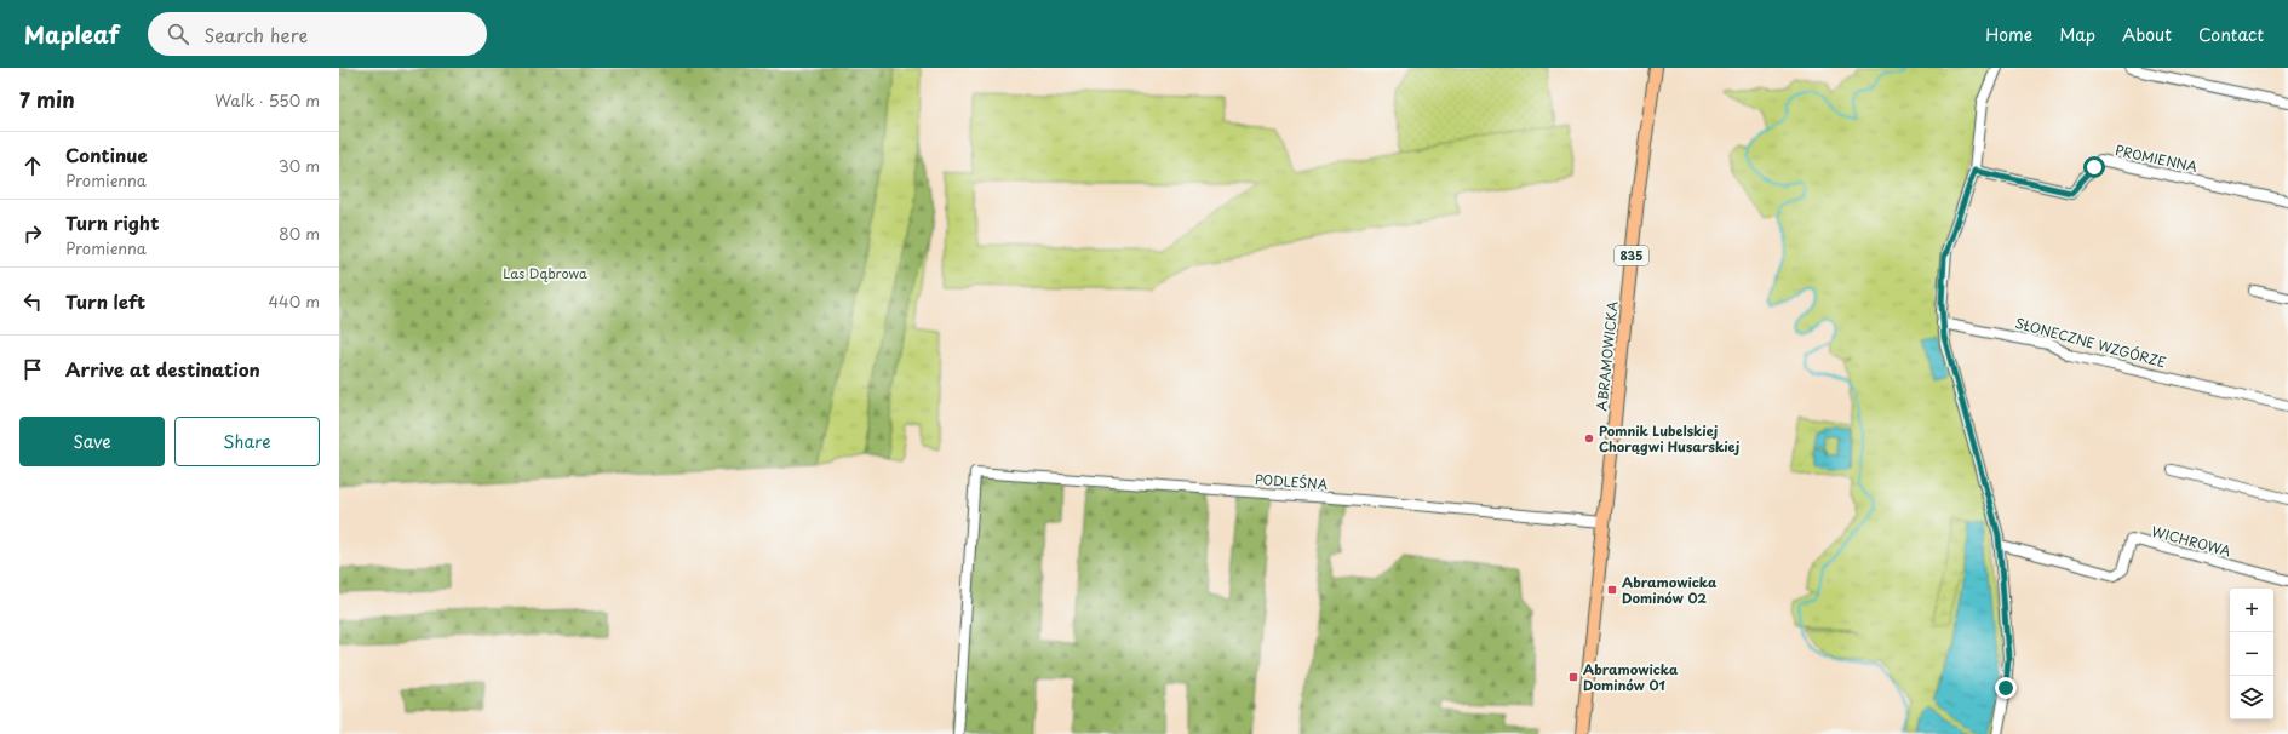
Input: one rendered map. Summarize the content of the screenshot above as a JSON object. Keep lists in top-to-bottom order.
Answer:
{
  "streets": {
    "main road": ["835", "ABRAMOWICKA"],
    "street": [
      "PROMIENNA",
      "SŁONECZNE WZGÓRZE",
      "PODLEŚNA",
      "WICHROWA"
    ]
  },
  "crossings": [
    ["ABRAMOWICKA", "PODLEŚNA"]
  ],
  "parks": ["Las Dąbrowa"],
  "places": {
    "other": ["Pomnik Lubelskiej Chorągwi Husarskiej"],
    "transit": ["Abramowicka Dominów 02", "Abramowicka Dominów 01"]
  },
  "page": {
    "header": "Mapleaf",
    "search": "Search here",
    "nav": [
      "Home",
      "Map",
      "About",
      "Contact"
    ],
    "heading": ["7 min", "Walk · 550 m"],
    "list": [
      ["Continue", "Promienna", "30 m"],
      ["Turn right", "Promienna", "80 m"],
      ["Turn left", "440 m"],
      "Arrive at destination"
    ],
    "buttons": ["Save", "Share"],
    "map_buttons": ["+", "−"]
  }
}
